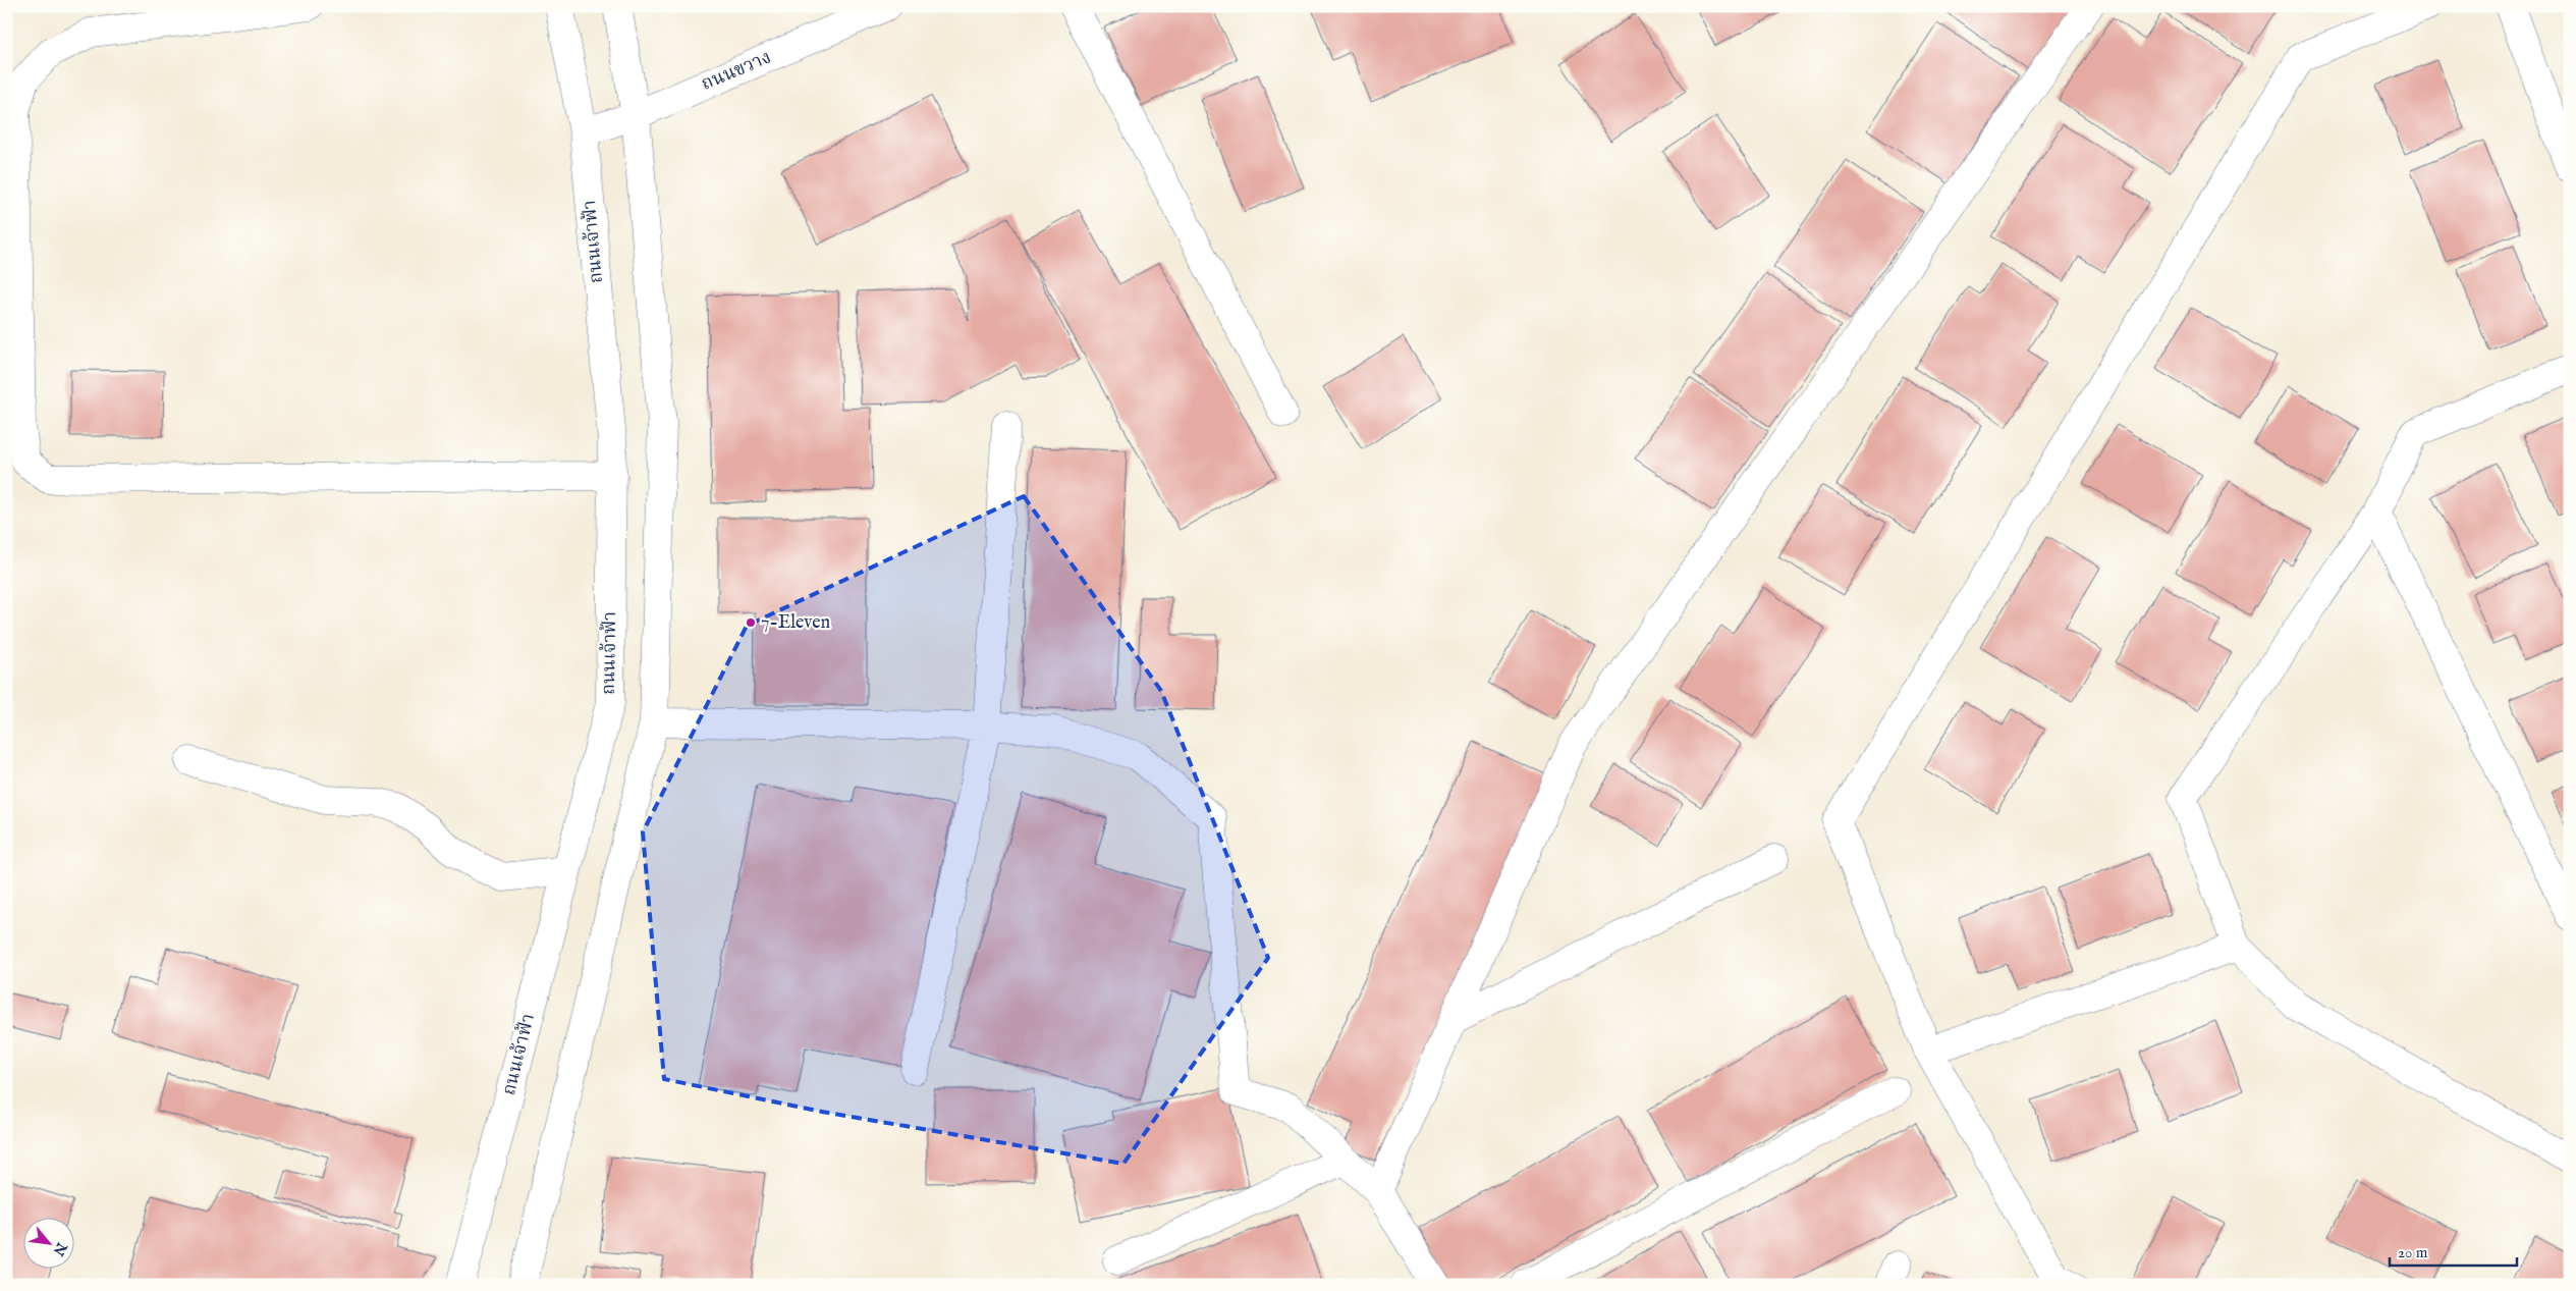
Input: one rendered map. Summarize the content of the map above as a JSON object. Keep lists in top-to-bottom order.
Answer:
{
  "streets": {
    "street": ["ถนนขวาง", "ถนนเจ้าฟ้า"]
  },
  "crossings": [
    ["ถนนขวาง", "ถนนเจ้าฟ้า"]
  ],
  "places": ["7-Eleven"],
  "scale_bar": "20 m",
  "north": "bottom right"
}
